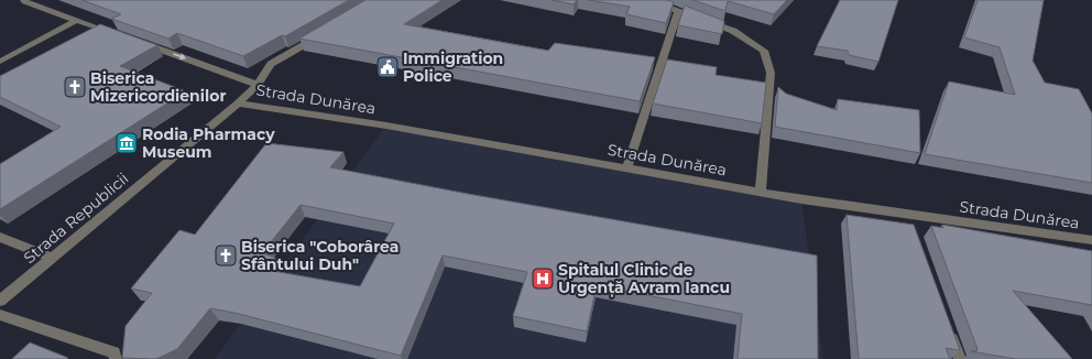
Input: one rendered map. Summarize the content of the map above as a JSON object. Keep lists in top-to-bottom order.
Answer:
{
  "streets": {
    "street": ["Strada Dunărea", "Strada Republicii"]
  },
  "crossings": [
    ["Strada Dunărea", "Strada Republicii"]
  ],
  "places": {
    "public building": ["Immigration Police"],
    "church": ["Biserica Mizericordienilor", "Biserica \"Coborârea Sfântului Duh\""],
    "museum": ["Rodia Pharmacy Museum"],
    "hospital": ["Spitalul Clinic de Urgență Avram Iancu"]
  }
}
